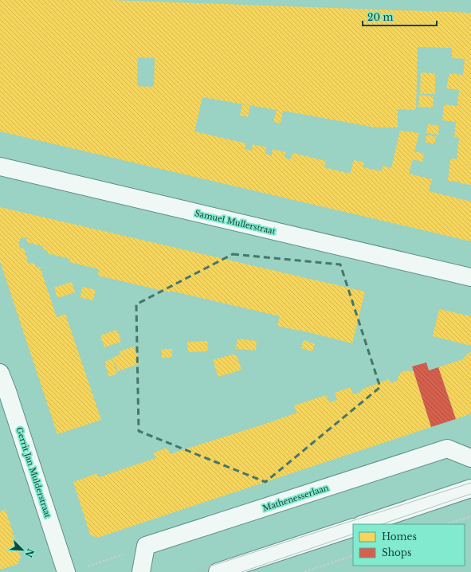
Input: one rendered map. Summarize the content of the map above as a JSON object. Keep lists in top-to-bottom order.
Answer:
{
  "streets": {
    "street": ["Samuel Mullerstraat", "Gerrit Jan Mulderstraat", "Mathenesserlaan"]
  },
  "legend": ["Homes", "Shops"],
  "scale_bar": "20 m",
  "north": "bottom right"
}
